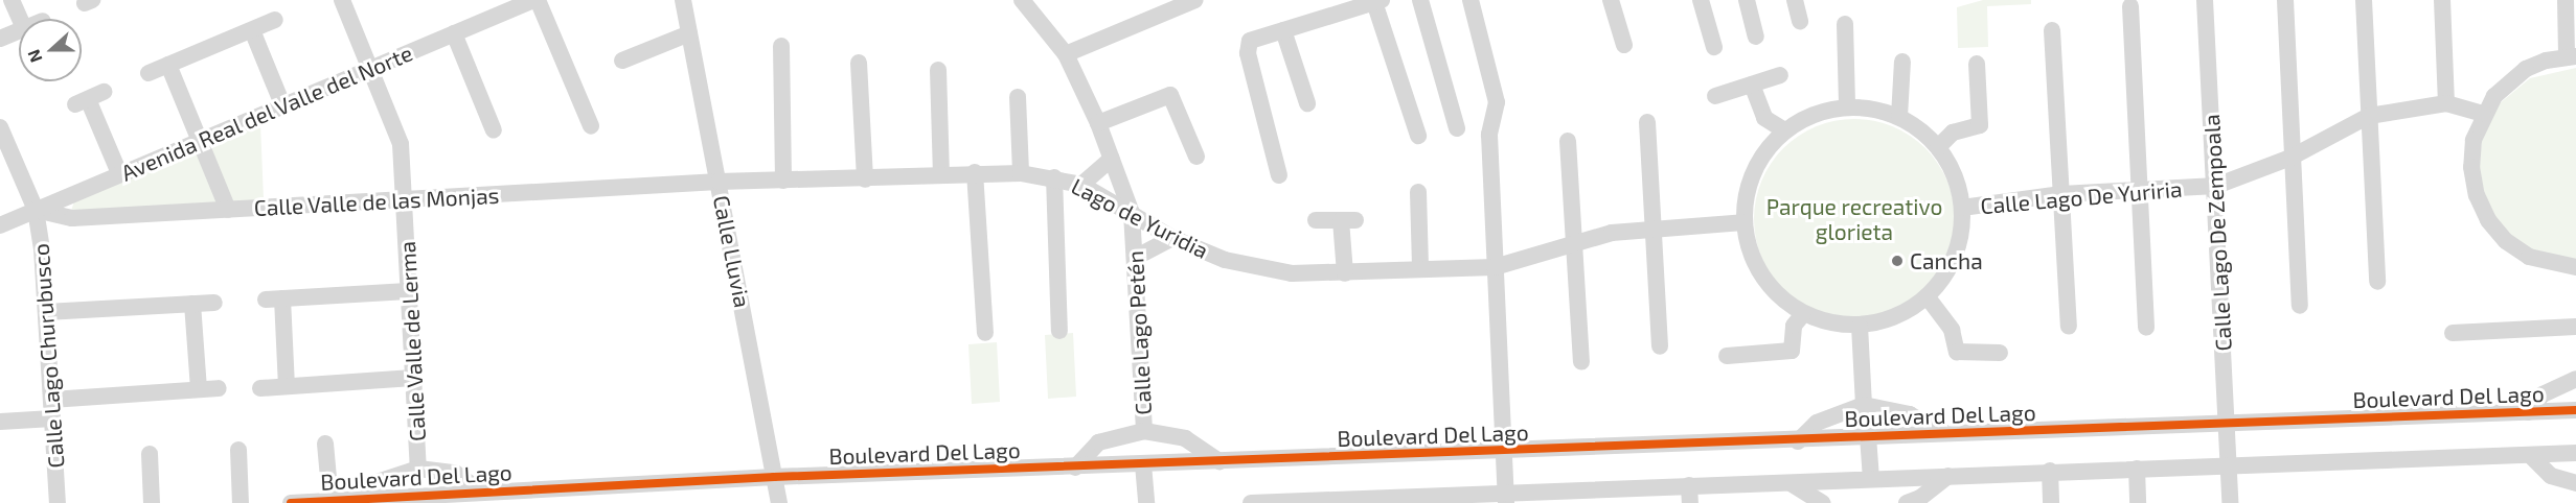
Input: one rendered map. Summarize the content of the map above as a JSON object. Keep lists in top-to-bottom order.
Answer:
{
  "streets": {
    "street": [
      "Avenida Real del Valle del Norte",
      "Calle Lago De Yuriria",
      "Calle Valle de las Monjas",
      "Lago de Yuridia",
      "Calle Lago De Zempoala",
      "Calle Lluvia",
      "Calle Lago Petén",
      "Calle Valle de Lerma",
      "Calle Lago Churubusco",
      "Boulevard Del Lago"
    ]
  },
  "crossings": [
    ["Avenida Real del Valle del Norte", "Calle Valle de las Monjas"],
    ["Avenida Real del Valle del Norte", "Calle Valle de Lerma"],
    ["Avenida Real del Valle del Norte", "Calle Lago Churubusco"],
    ["Calle Lago De Yuriria", "Lago de Yuridia"],
    ["Calle Lago De Yuriria", "Calle Lago De Zempoala"],
    ["Calle Valle de las Monjas", "Lago de Yuridia"],
    ["Calle Valle de las Monjas", "Calle Lluvia"],
    ["Calle Valle de las Monjas", "Calle Valle de Lerma"],
    ["Calle Valle de las Monjas", "Calle Lago Churubusco"],
    ["Lago de Yuridia", "Calle Lluvia"],
    ["Lago de Yuridia", "Calle Lago Petén"],
    ["Calle Lago De Zempoala", "Boulevard Del Lago"],
    ["Calle Lluvia", "Boulevard Del Lago"]
  ],
  "parks": ["Parque recreativo glorieta"],
  "places": ["Cancha"],
  "north": "left"
}
